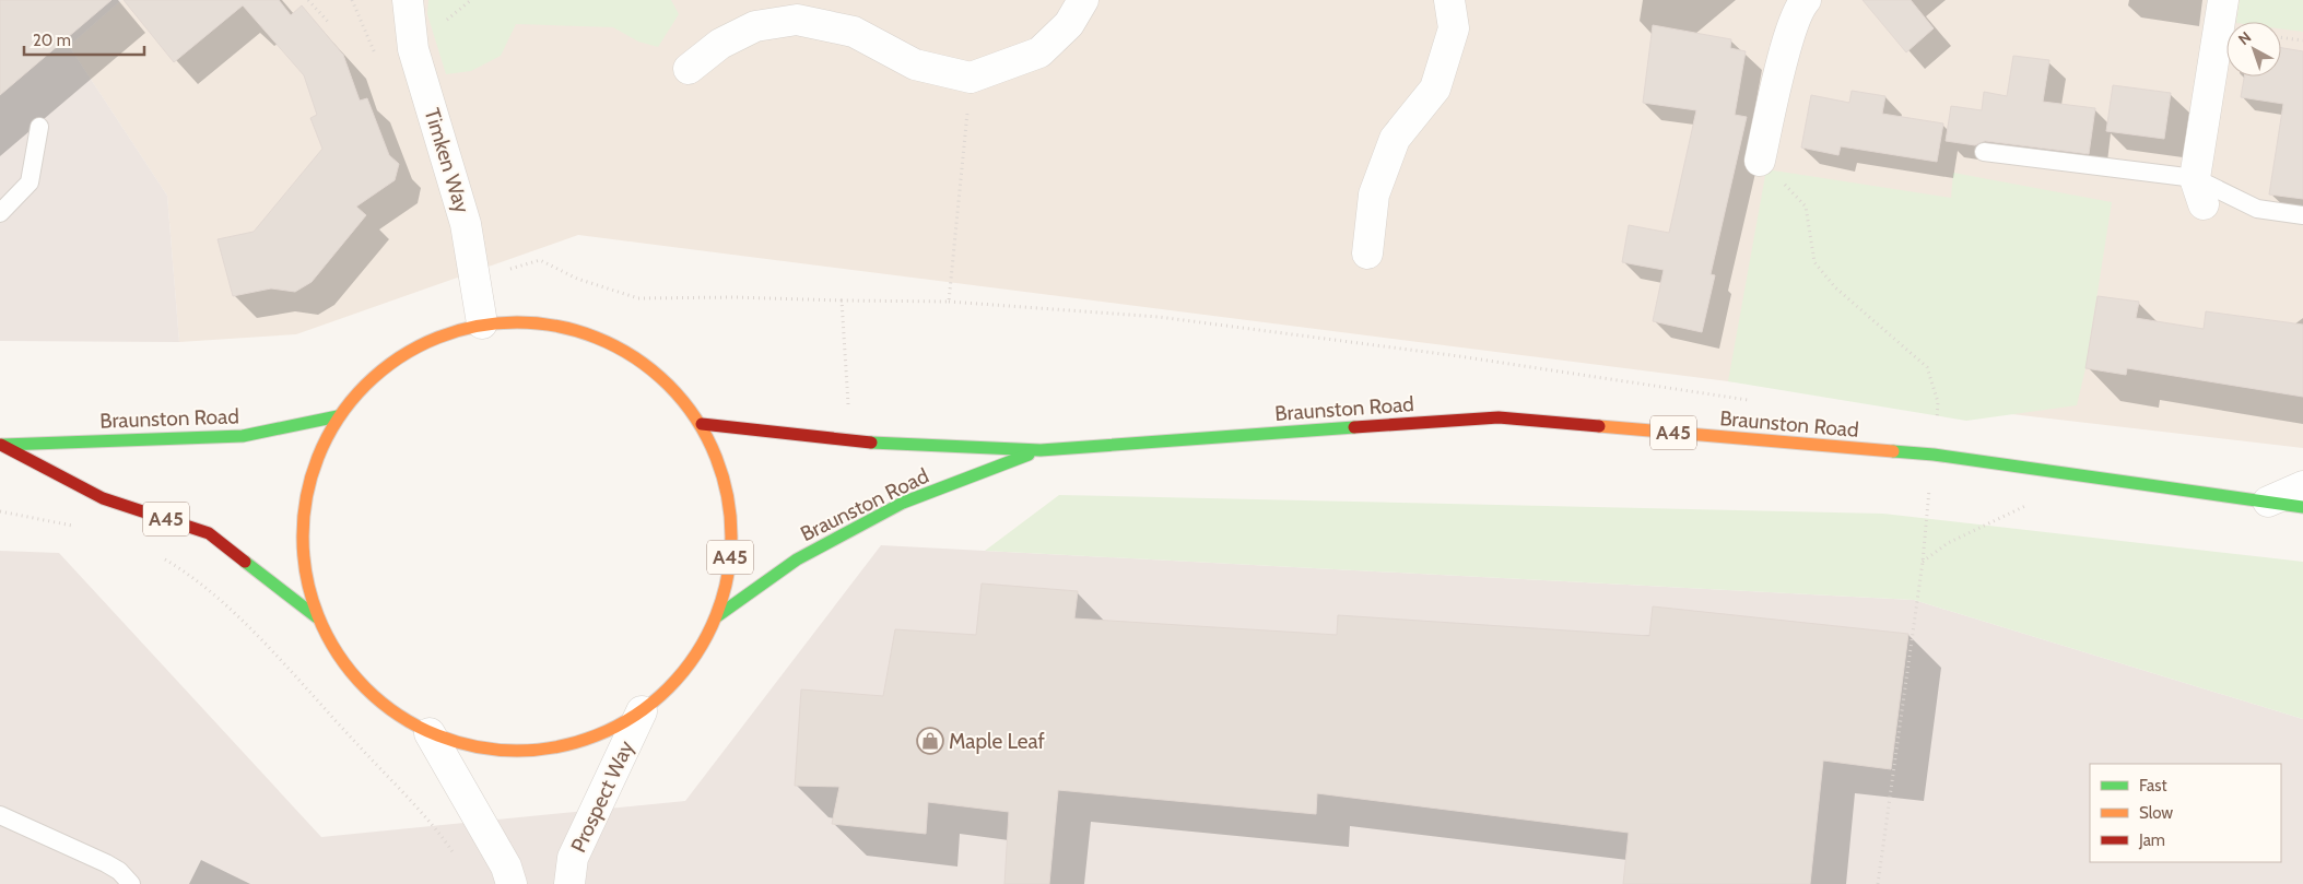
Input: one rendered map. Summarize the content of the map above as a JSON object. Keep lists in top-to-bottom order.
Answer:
{
  "streets": {
    "highway": ["Braunston Road", "A45"],
    "street": ["Timken Way", "Prospect Way"]
  },
  "crossings": [
    ["Timken Way", "A45"],
    ["Braunston Road", "A45"],
    ["A45", "Prospect Way"]
  ],
  "places": {
    "shop": ["Maple Leaf"]
  },
  "legend": ["Fast", "Slow", "Jam"],
  "scale_bar": "20 m",
  "north": "top left"
}
